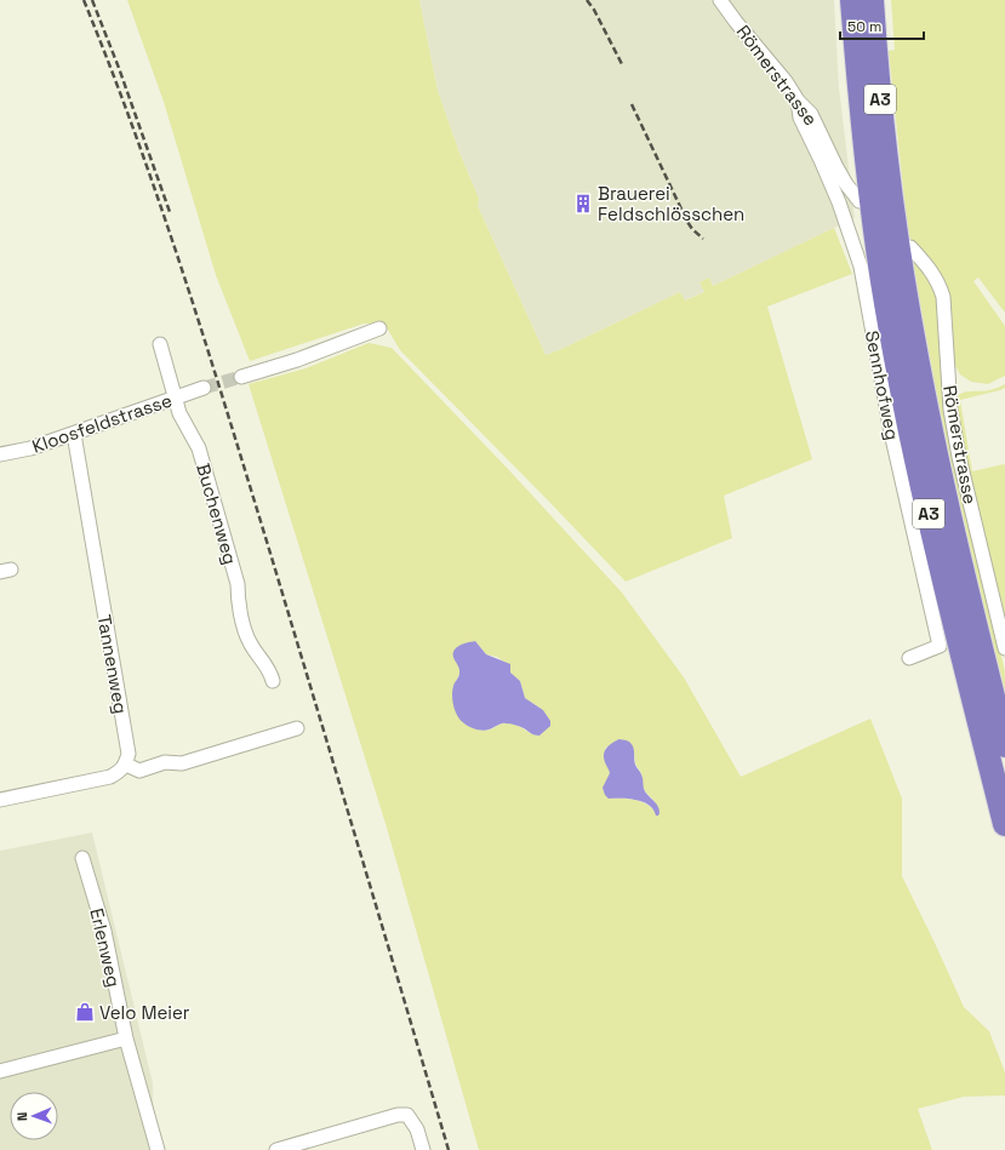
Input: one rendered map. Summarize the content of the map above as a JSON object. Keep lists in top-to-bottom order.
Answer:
{
  "streets": {
    "highway": ["A3"],
    "street": [
      "Römerstrasse",
      "Sennhofweg",
      "Kloosfeldstrasse",
      "Buchenweg",
      "Tannenweg",
      "Erlenweg"
    ]
  },
  "crossings": [
    ["Römerstrasse", "Sennhofweg"],
    ["Kloosfeldstrasse", "Buchenweg"],
    ["Kloosfeldstrasse", "Tannenweg"]
  ],
  "places": {
    "building": ["Brauerei Feldschlösschen"],
    "shop": ["Velo Meier"]
  },
  "scale_bar": "50 m",
  "north": "left"
}
